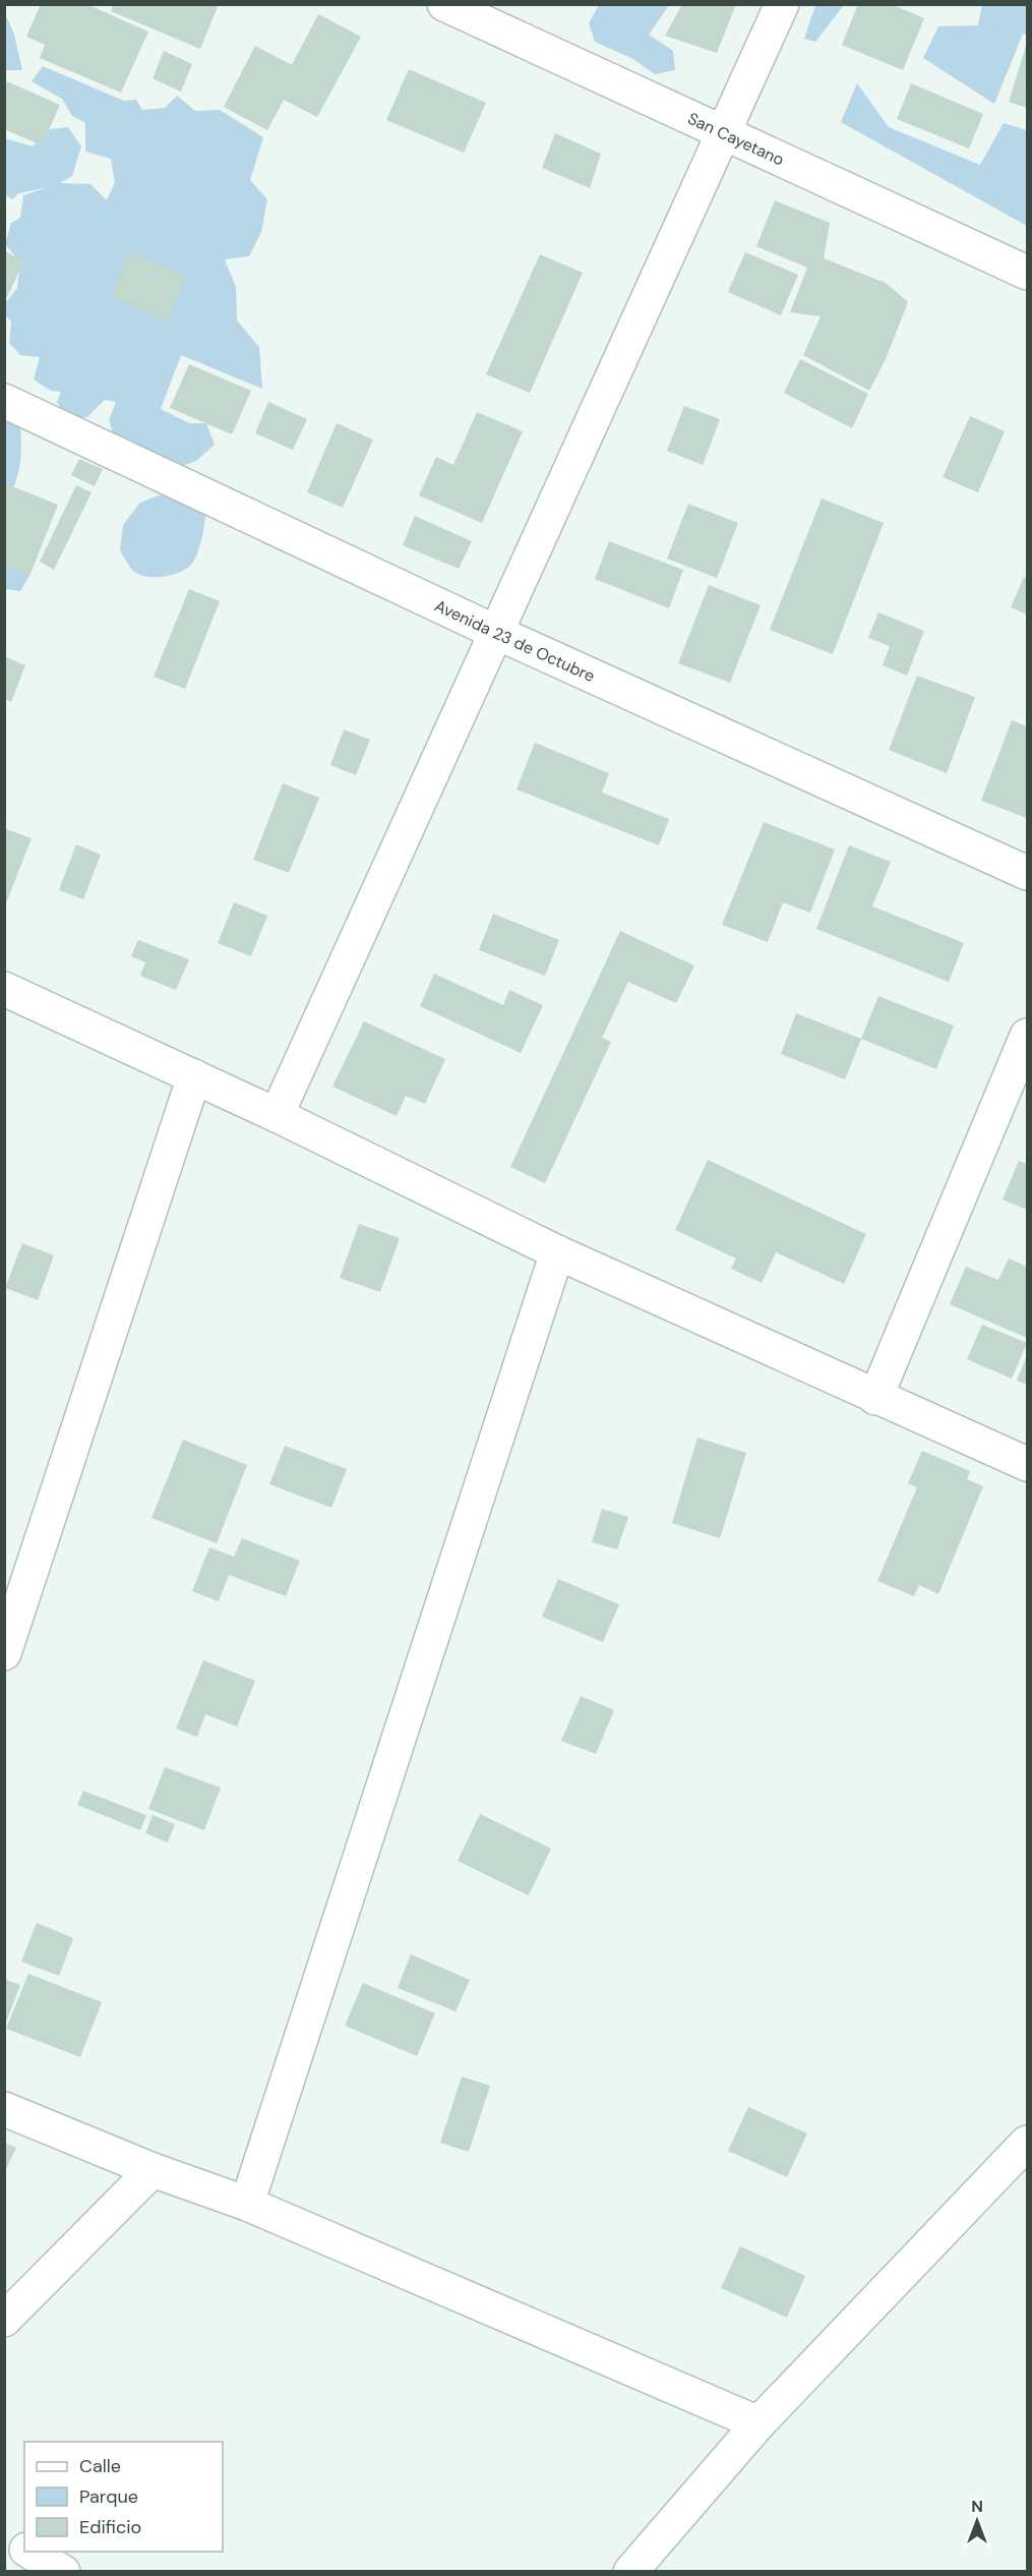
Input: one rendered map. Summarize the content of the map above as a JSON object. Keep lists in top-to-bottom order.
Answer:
{
  "streets": {
    "street": ["San Cayetano", "Avenida 23 de Octubre"]
  },
  "legend": ["Calle", "Parque", "Edificio"],
  "north": "top"
}
